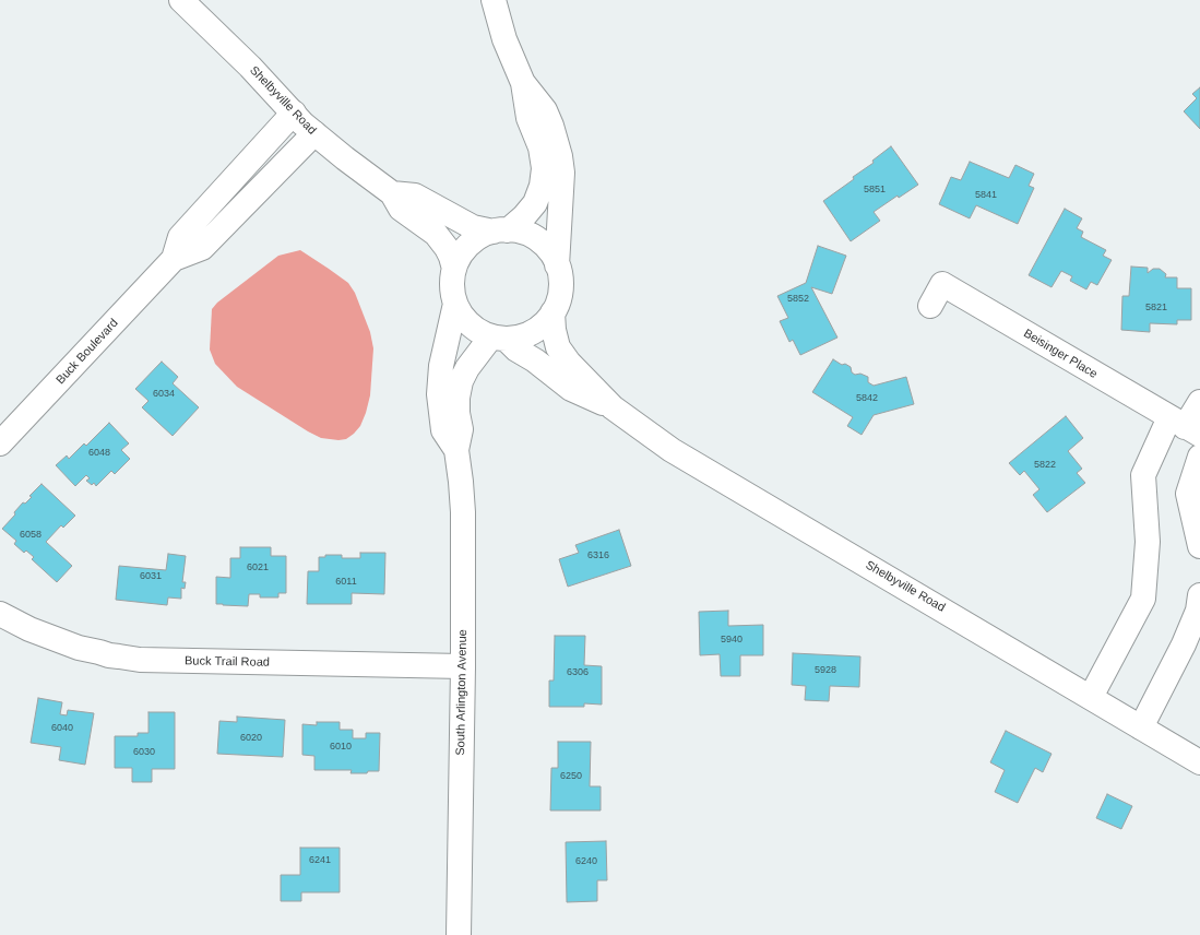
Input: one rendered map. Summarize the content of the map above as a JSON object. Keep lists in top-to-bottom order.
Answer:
{
  "streets": {
    "main road": [
      "Shelbyville Road",
      "Buck Boulevard",
      "Beisinger Place",
      "Buck Trail Road",
      "South Arlington Avenue"
    ]
  },
  "crossings": [
    ["Shelbyville Road", "Buck Boulevard"],
    ["Buck Trail Road", "South Arlington Avenue"]
  ],
  "house_numbers": [
    "5851",
    "5841",
    "5852",
    "5821",
    "6034",
    "5842",
    "6048",
    "5822",
    "6058",
    "6316",
    "6021",
    "6031",
    "6011",
    "5940",
    "5928",
    "6306",
    "6040",
    "6020",
    "6010",
    "6030",
    "6250",
    "6241",
    "6240"
  ]
}
